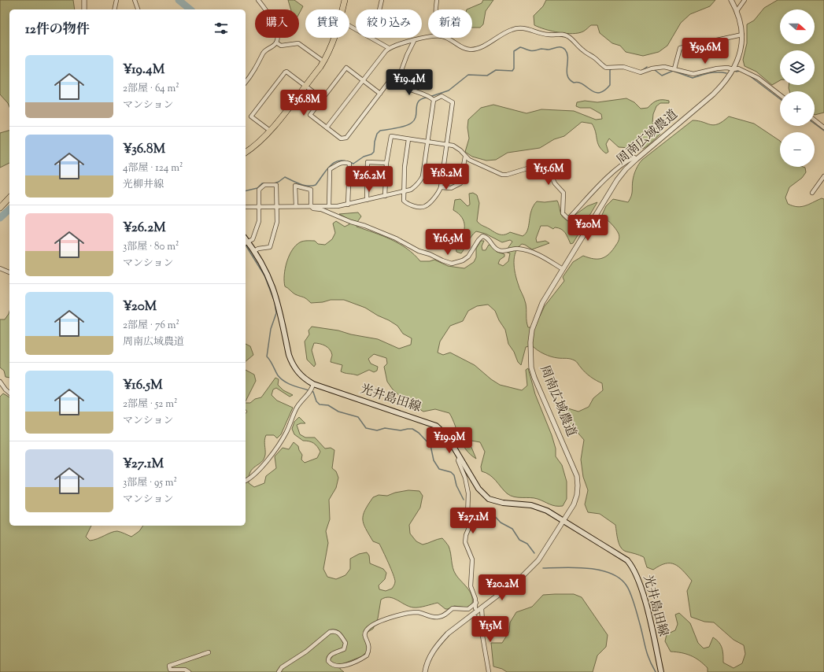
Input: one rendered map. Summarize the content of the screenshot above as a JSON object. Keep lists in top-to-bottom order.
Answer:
{
  "streets": {
    "main road": ["光井島田線"],
    "street": ["周南広域農道"]
  },
  "crossings": [
    ["周南広域農道", "光井島田線"]
  ],
  "north": "right",
  "page": {
    "map_buttons": ["+", "−"],
    "chip": [
      "購入",
      "賃貸",
      "絞り込み",
      "新着"
    ],
    "heading": "12件の物件",
    "price": [
      "¥59.6M",
      "¥19.4M",
      "¥36.8M",
      "¥15.6M",
      "¥18.2M",
      "¥26.2M",
      "¥20M",
      "¥16.5M",
      "¥19.9M",
      "¥27.1M",
      "¥20.2M",
      "¥15M"
    ],
    "list": [
      {
        "name": "¥19.4M",
        "note": "2部屋 · 64 m² · マンション"
      },
      {
        "name": "¥36.8M",
        "note": "4部屋 · 124 m² · 光柳井線"
      },
      {
        "name": "¥26.2M",
        "note": "3部屋 · 80 m² · マンション"
      },
      {
        "name": "¥20M",
        "note": "2部屋 · 76 m² · 周南広域農道"
      },
      {
        "name": "¥16.5M",
        "note": "2部屋 · 52 m² · マンション"
      },
      {
        "name": "¥27.1M",
        "note": "3部屋 · 95 m² · マンション"
      }
    ]
  }
}
